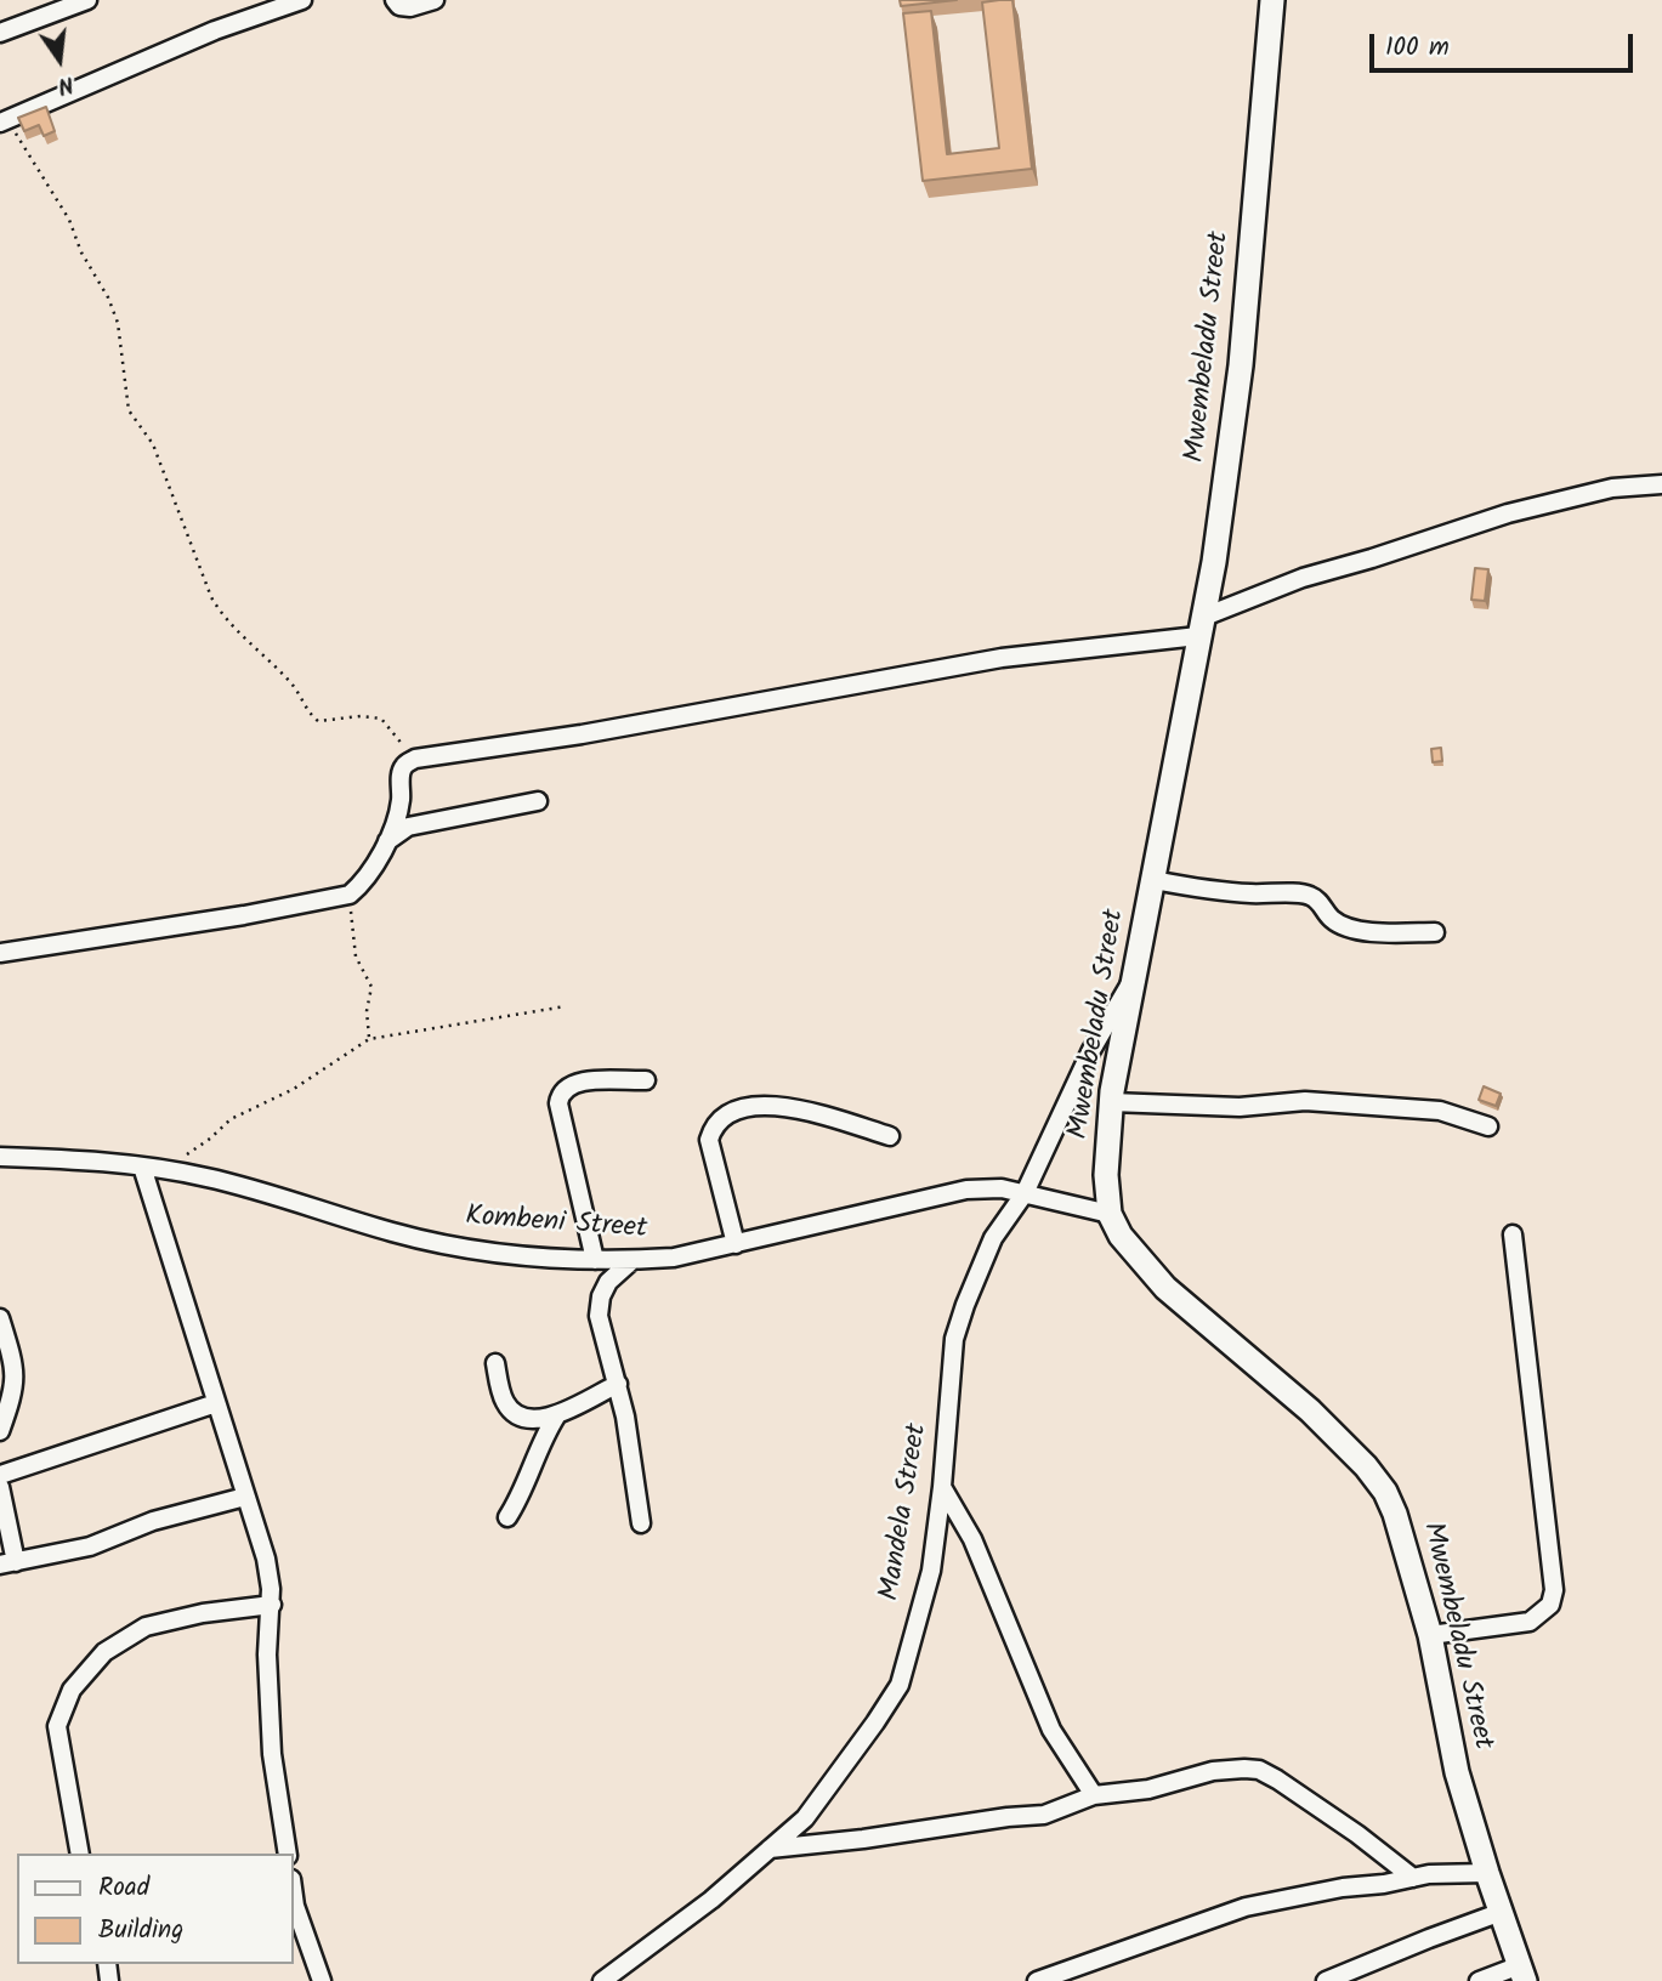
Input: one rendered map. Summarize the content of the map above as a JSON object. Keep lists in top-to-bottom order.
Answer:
{
  "streets": {
    "street": ["Mwembeladu Street", "Kombeni Street", "Mandela Street"]
  },
  "crossings": [
    ["Mwembeladu Street", "Kombeni Street"],
    ["Mwembeladu Street", "Mandela Street"],
    ["Kombeni Street", "Mandela Street"]
  ],
  "legend": ["Road", "Building"],
  "scale_bar": "100 m",
  "north": "bottom"
}
